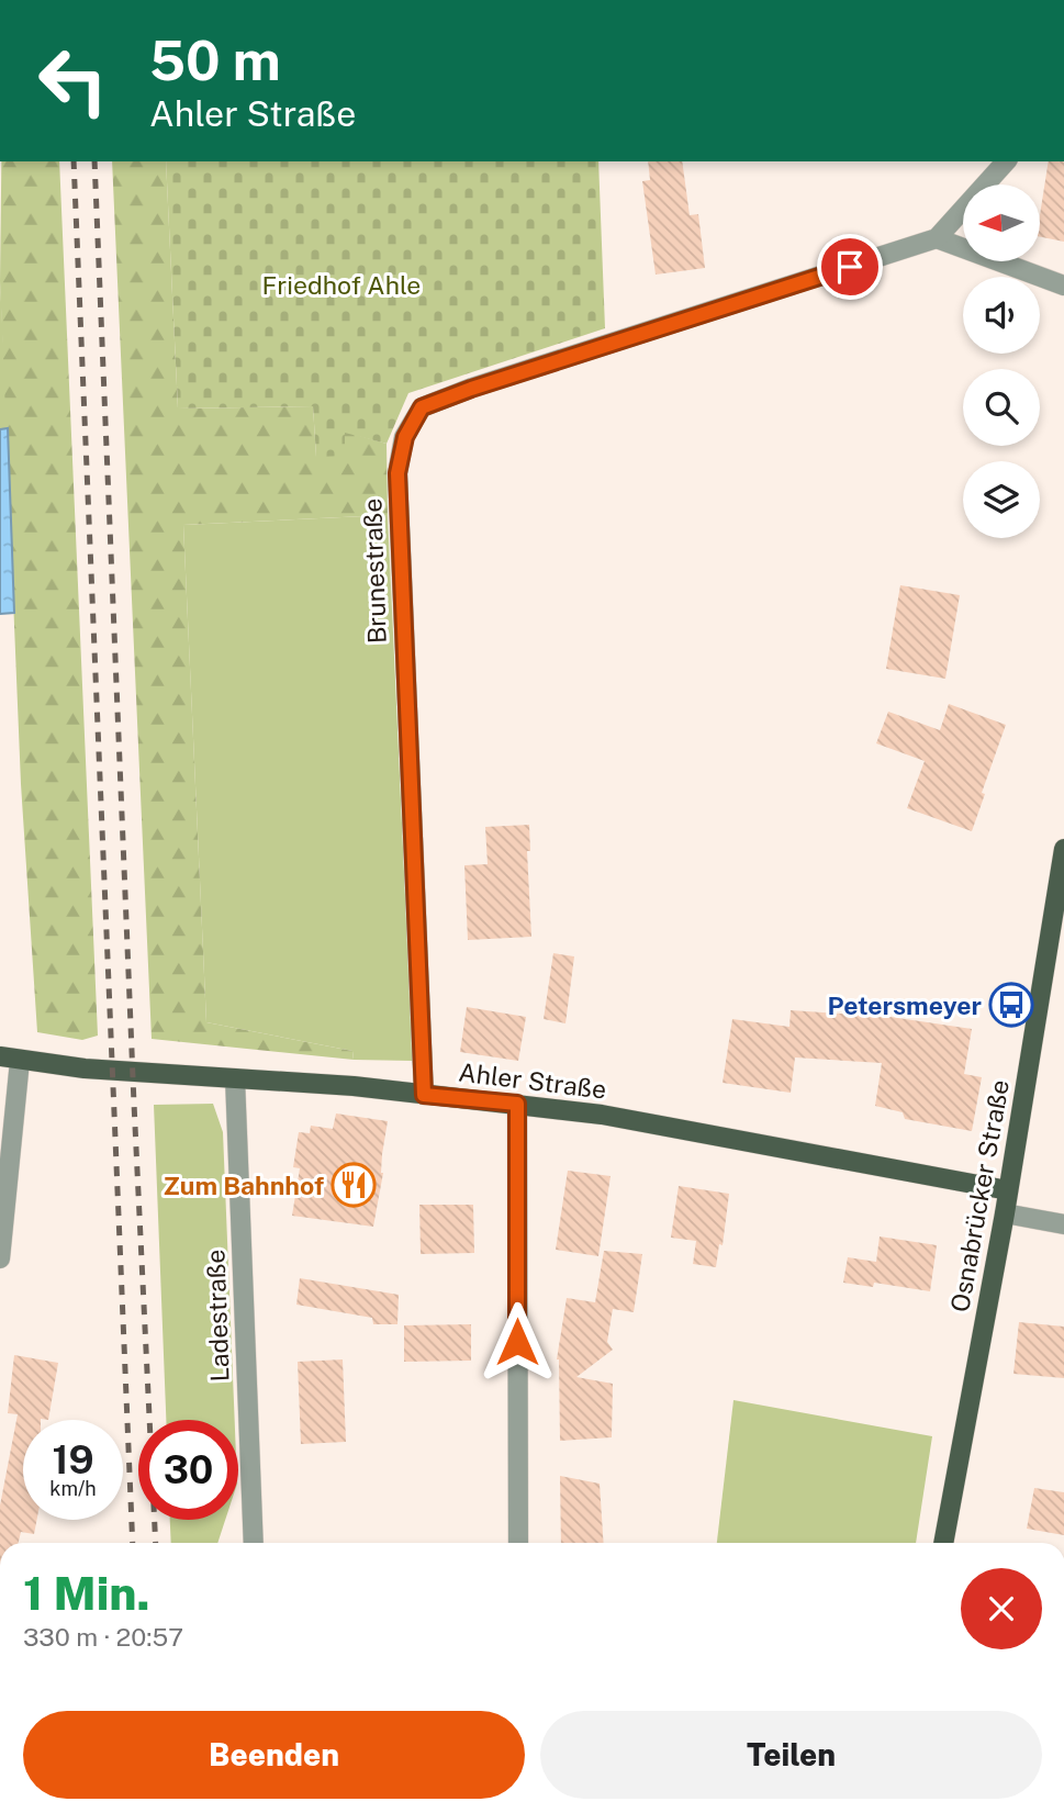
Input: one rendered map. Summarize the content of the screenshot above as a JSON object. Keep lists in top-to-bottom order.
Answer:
{
  "streets": {
    "main road": ["Ahler Straße", "Osnabrücker Straße"],
    "street": ["Brunestraße", "Ladestraße"]
  },
  "crossings": [
    ["Brunestraße", "Ahler Straße"],
    ["Ahler Straße", "Osnabrücker Straße"],
    ["Ahler Straße", "Ladestraße"]
  ],
  "parks": ["Friedhof Ahle"],
  "places": {
    "bus stop": ["Petersmeyer"],
    "restaurant": ["Zum Bahnhof"]
  },
  "north": "left",
  "page": {
    "turn": ["50 m", "Ahler Straße"],
    "speed": "19 km/h",
    "limit": "30",
    "heading": ["1 Min.", "330 m · 20:57"],
    "buttons": ["Beenden", "Teilen"]
  }
}
